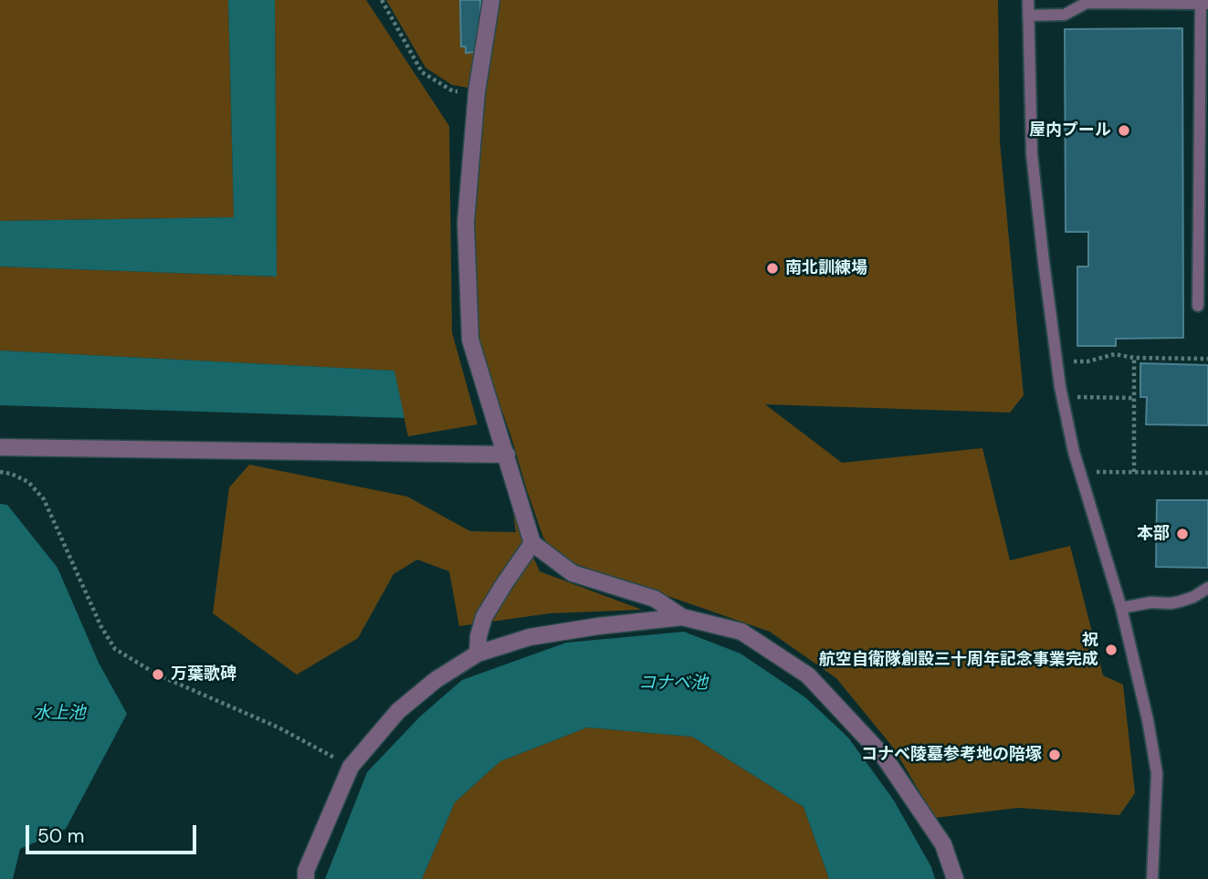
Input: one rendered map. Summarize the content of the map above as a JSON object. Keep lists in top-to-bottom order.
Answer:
{
  "water": ["コナベ池", "水上池"],
  "places": [
    "屋内プール",
    "南北訓練場",
    "本部",
    "祝 航空自衛隊創設三十周年記念事業完成",
    "万葉歌碑",
    "コナベ陵墓参考地の陪塚"
  ],
  "scale_bar": "50 m"
}
